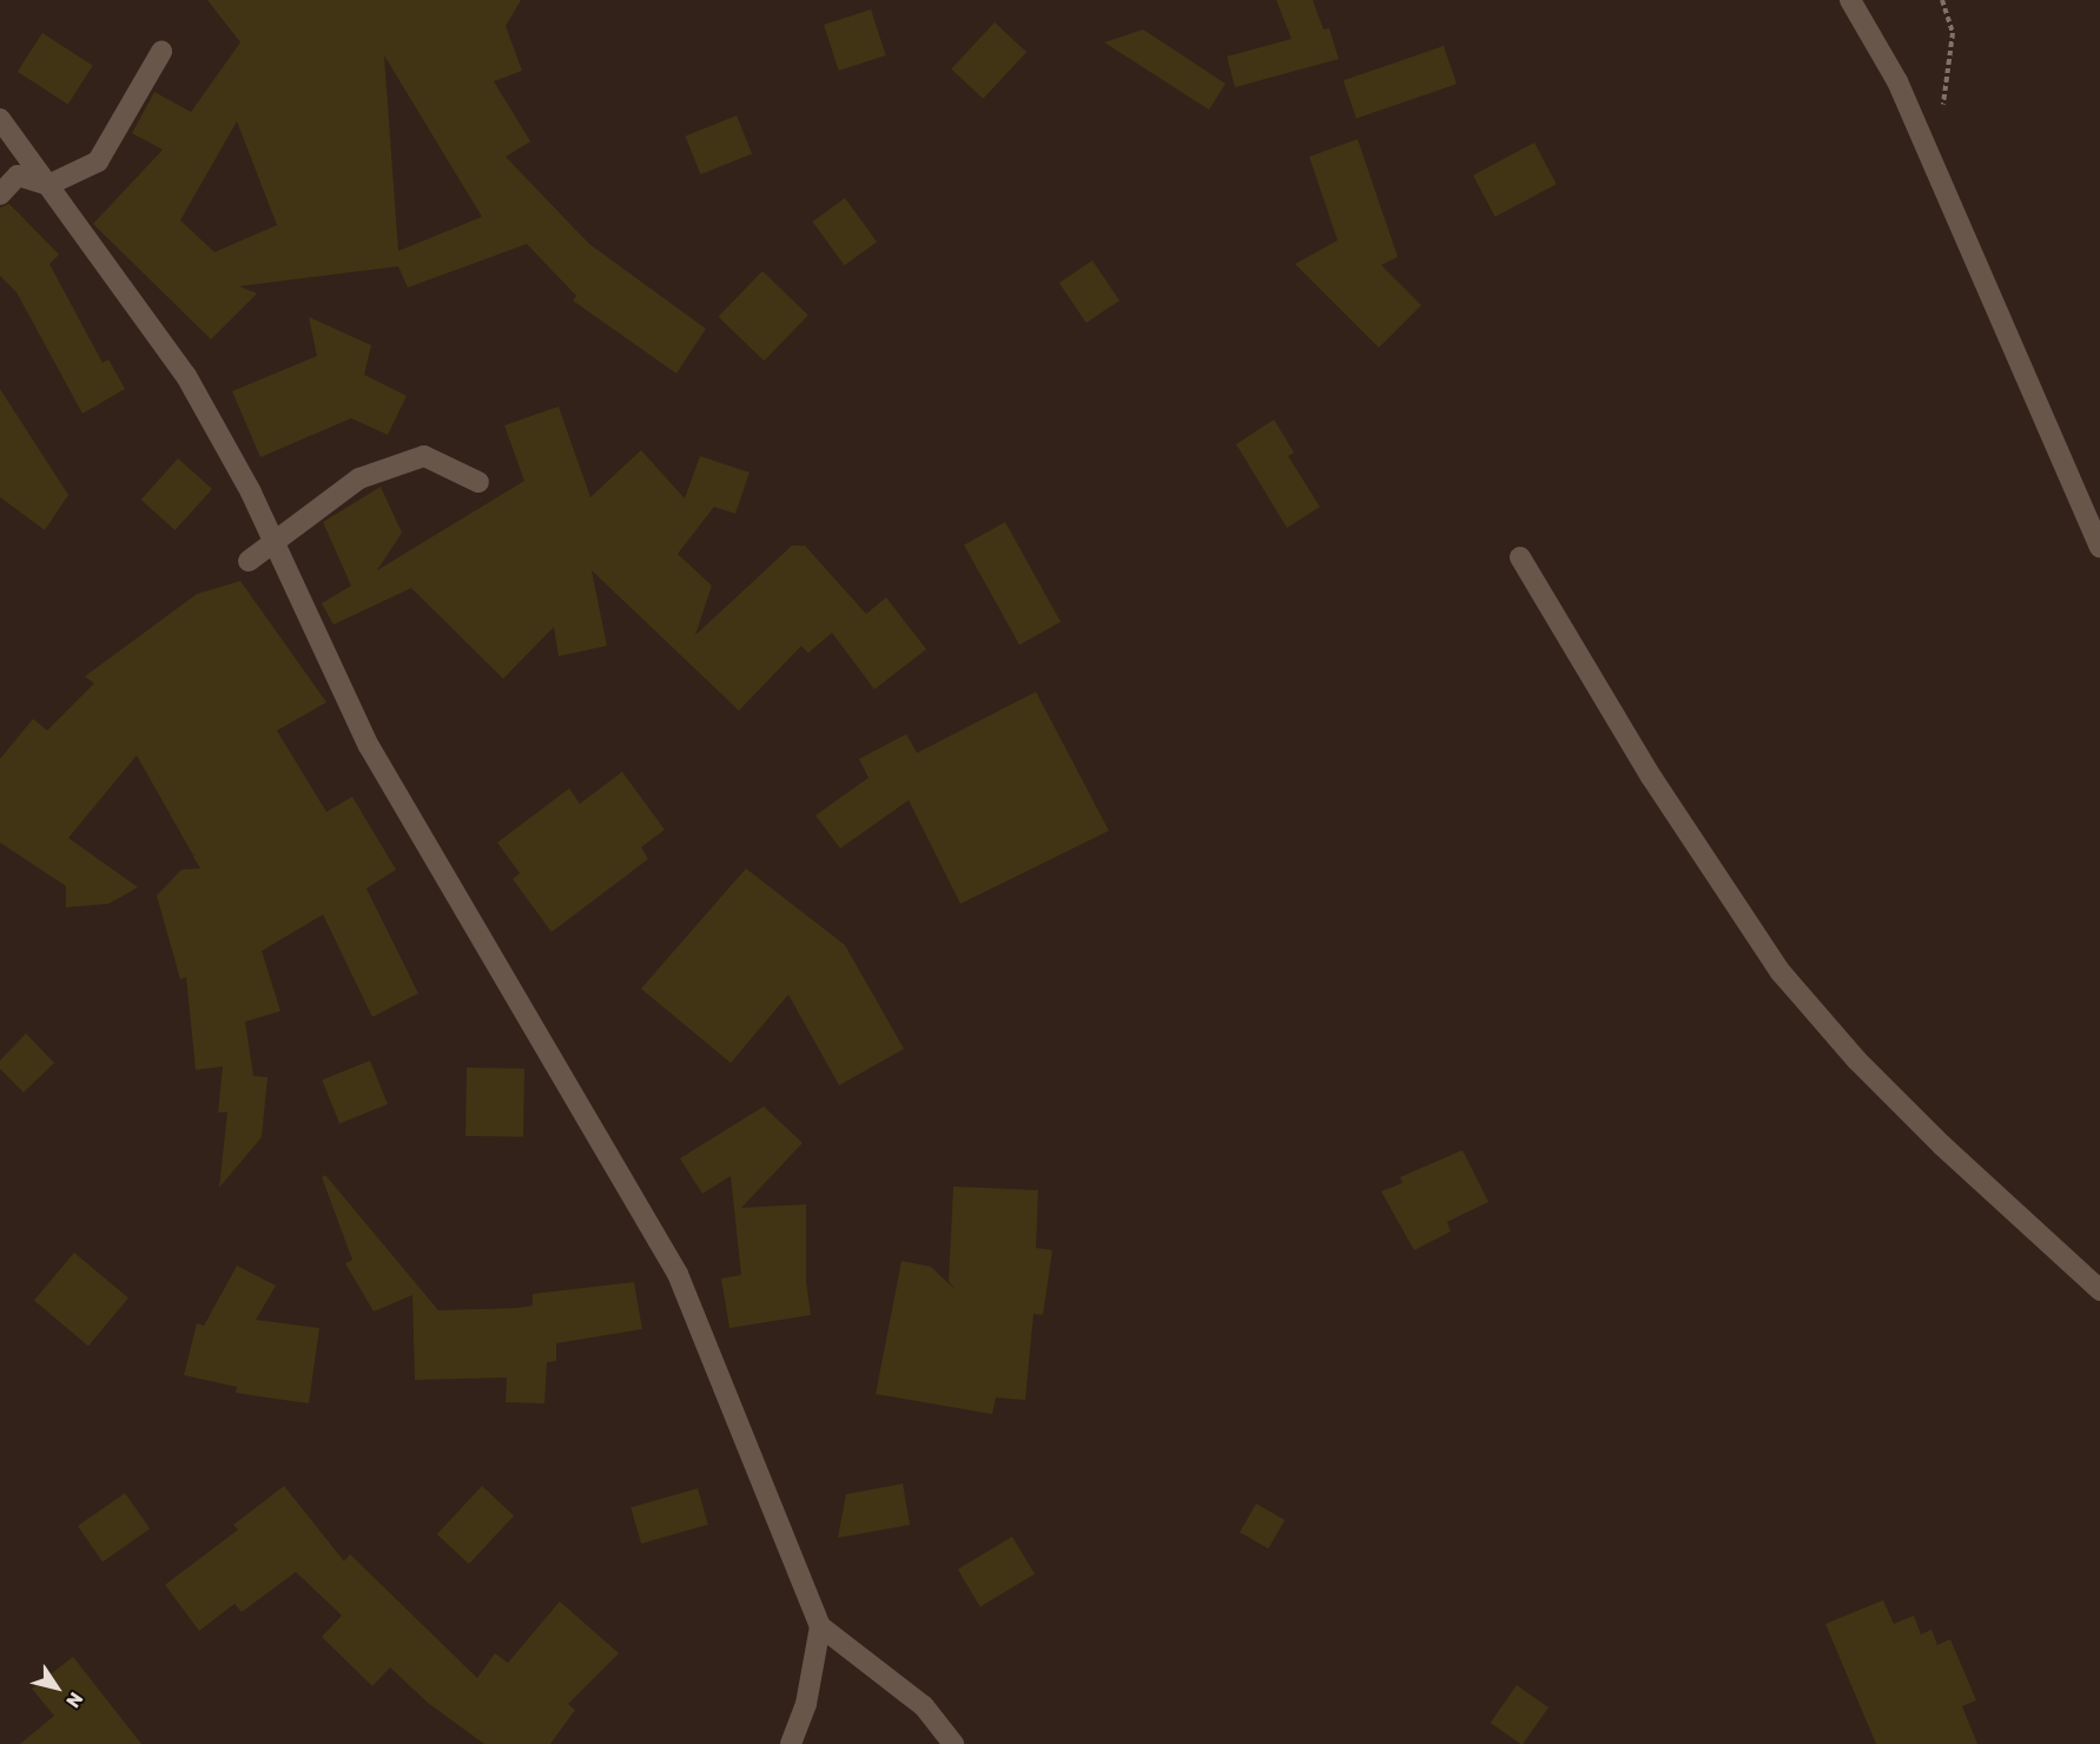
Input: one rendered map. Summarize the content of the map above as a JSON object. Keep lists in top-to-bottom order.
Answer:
{
  "north": "bottom right"
}
